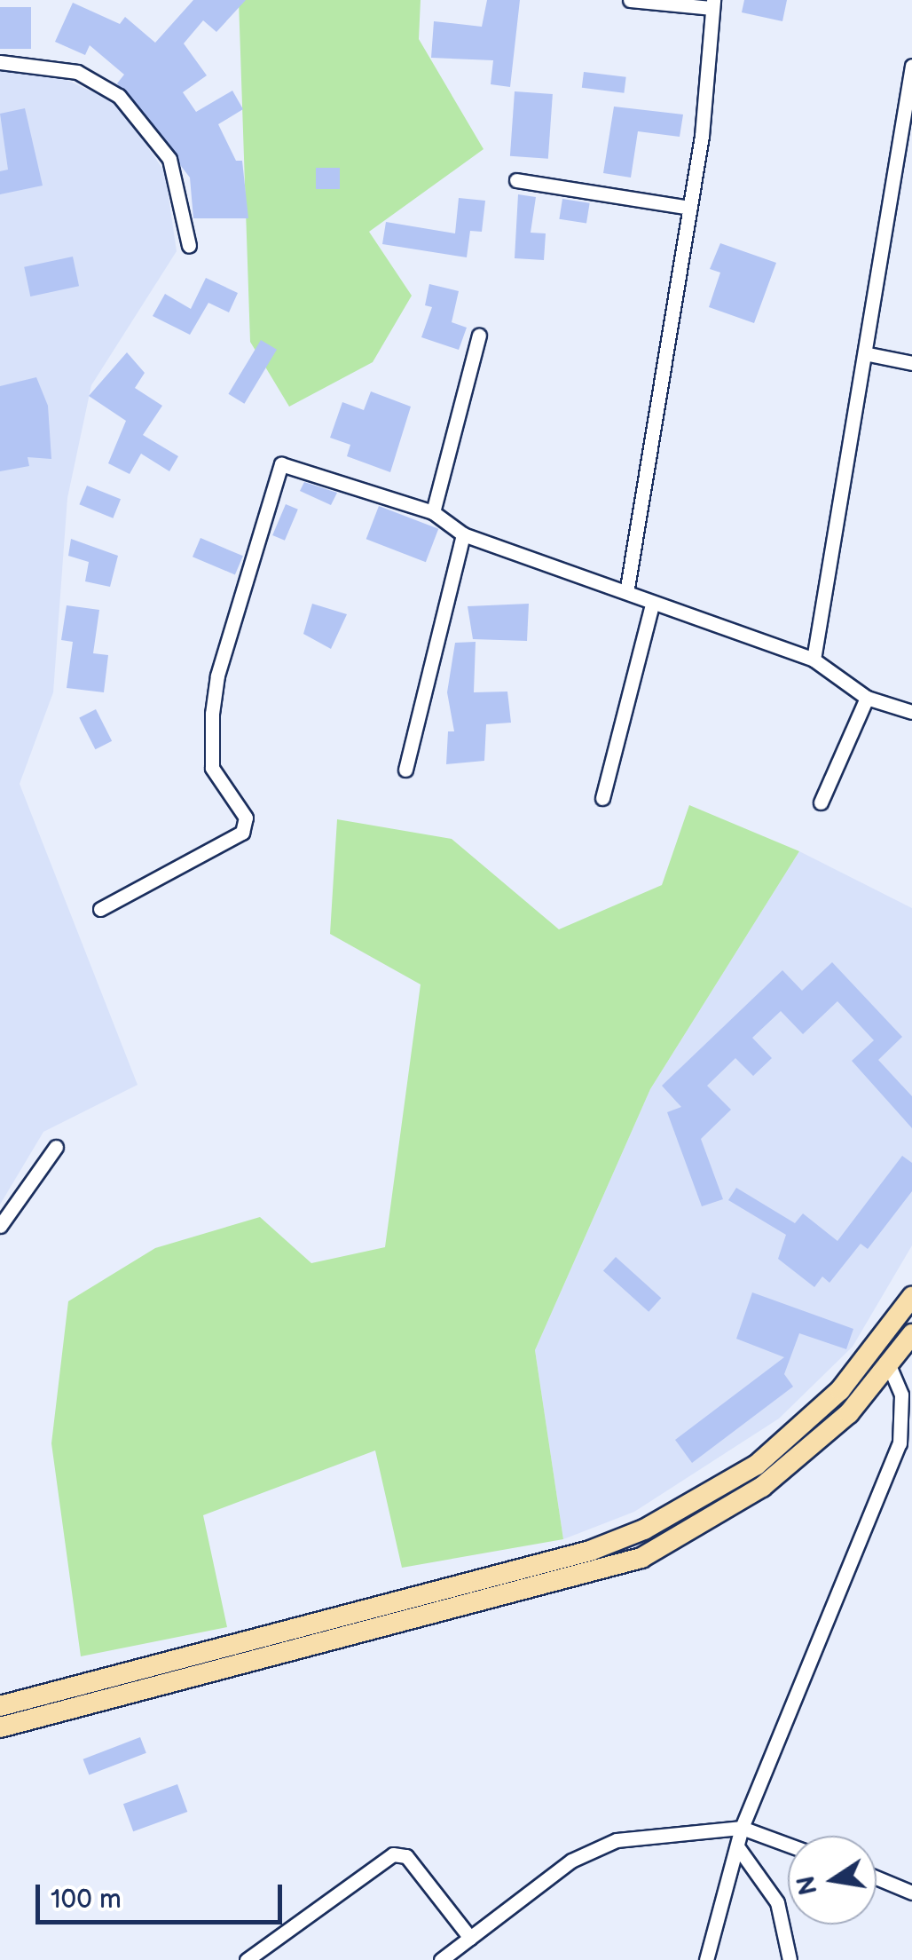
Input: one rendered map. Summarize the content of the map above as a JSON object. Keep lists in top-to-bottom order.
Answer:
{
  "scale_bar": "100 m",
  "north": "left"
}
